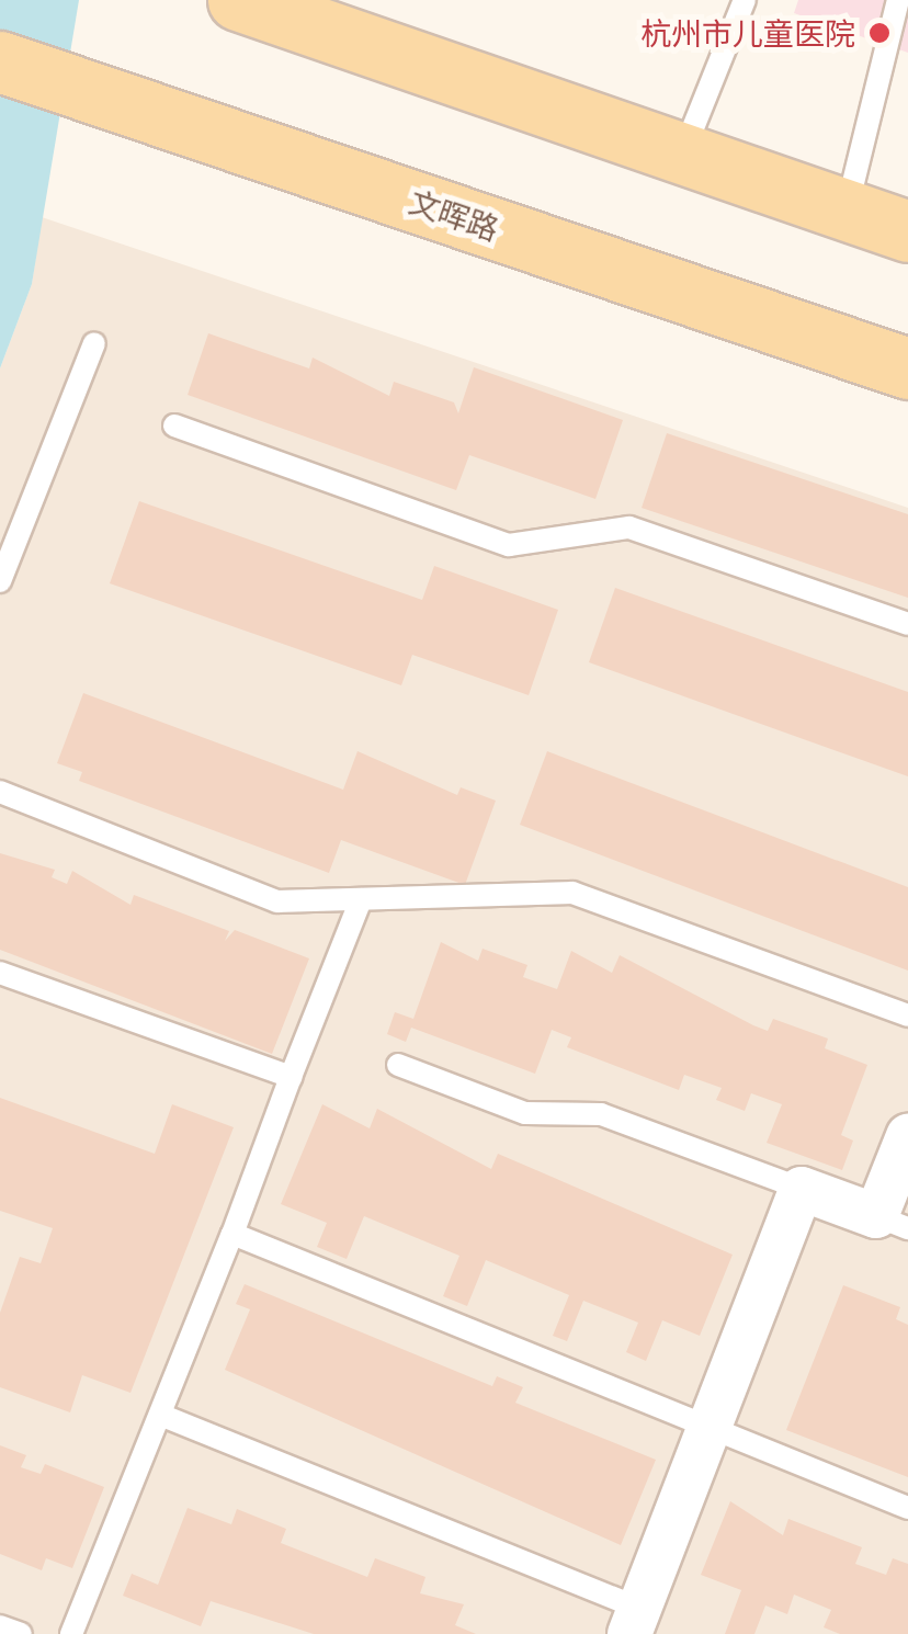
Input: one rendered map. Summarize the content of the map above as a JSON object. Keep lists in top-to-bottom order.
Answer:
{
  "streets": {
    "main road": ["文晖路"]
  },
  "places": ["杭州市儿童医院"]
}
